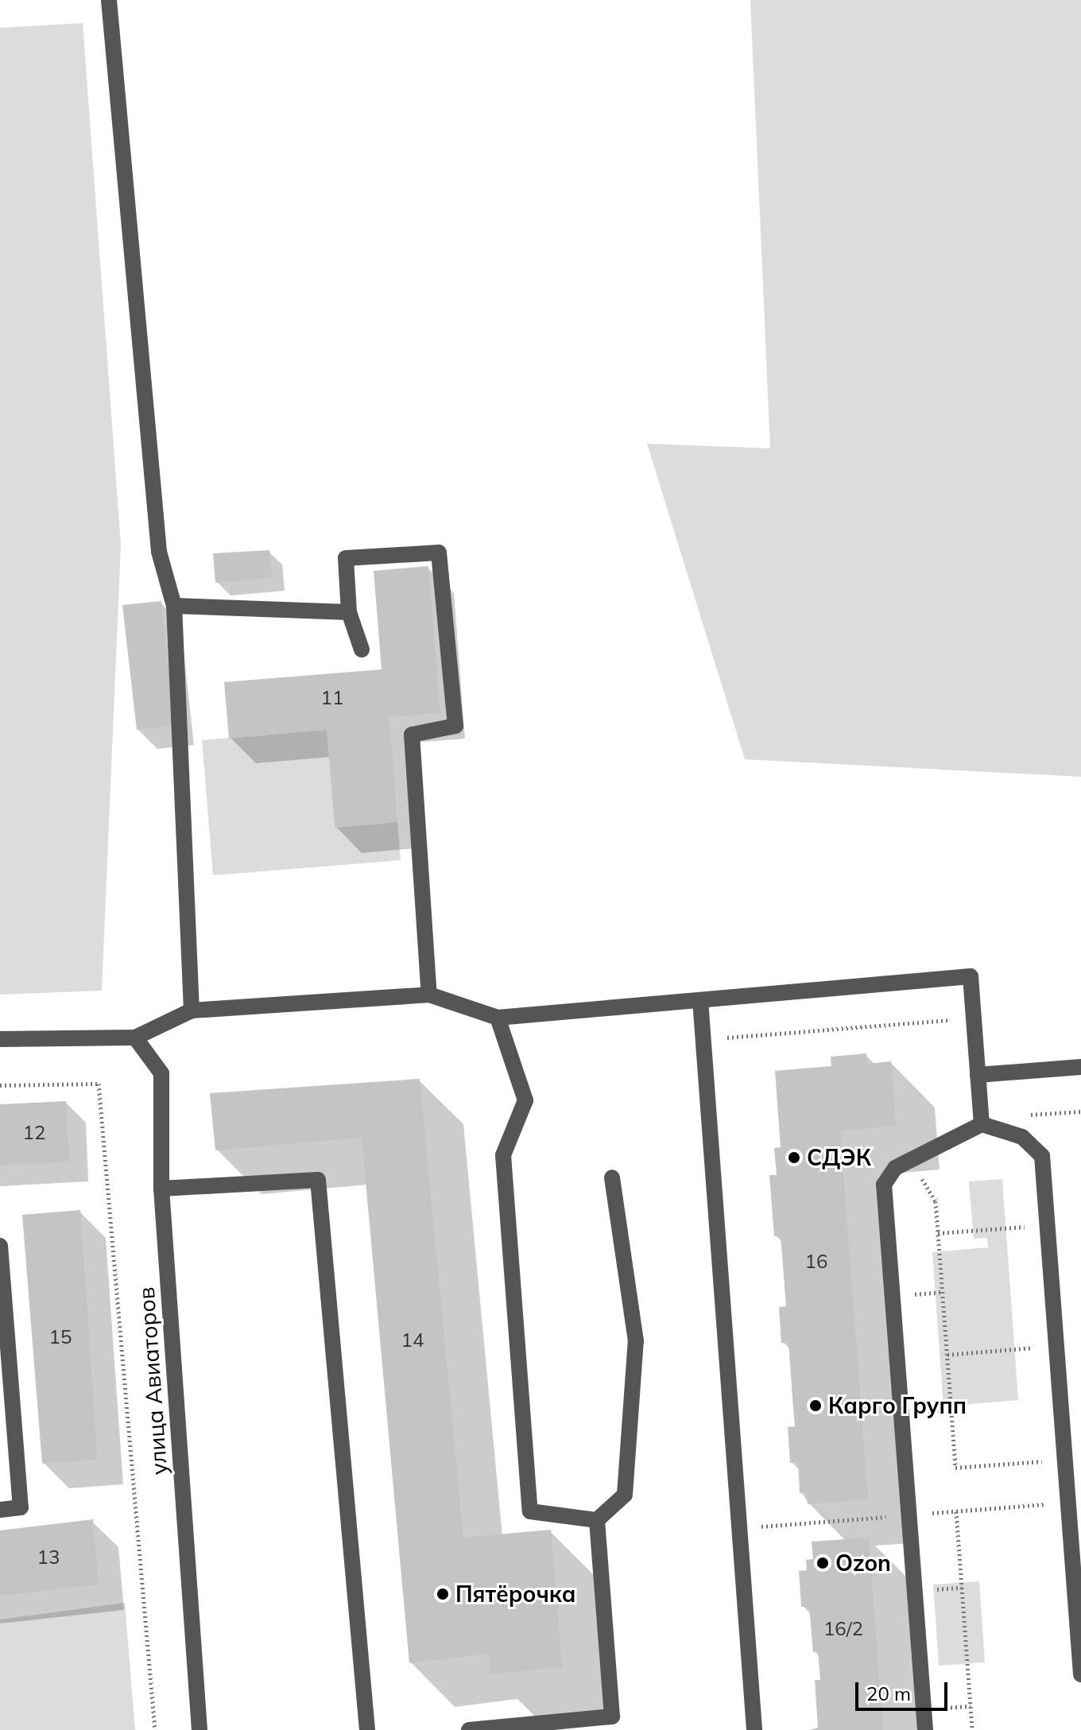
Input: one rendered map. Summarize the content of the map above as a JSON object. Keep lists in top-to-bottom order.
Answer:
{
  "streets": {
    "street": ["улица Авиаторов"]
  },
  "places": [
    "СДЭК",
    "Карго Групп",
    "Ozon",
    "Пятёрочка"
  ],
  "house_numbers": [
    "11",
    "12",
    "16",
    "15",
    "14",
    "13",
    "16/2"
  ],
  "scale_bar": "20 m"
}
